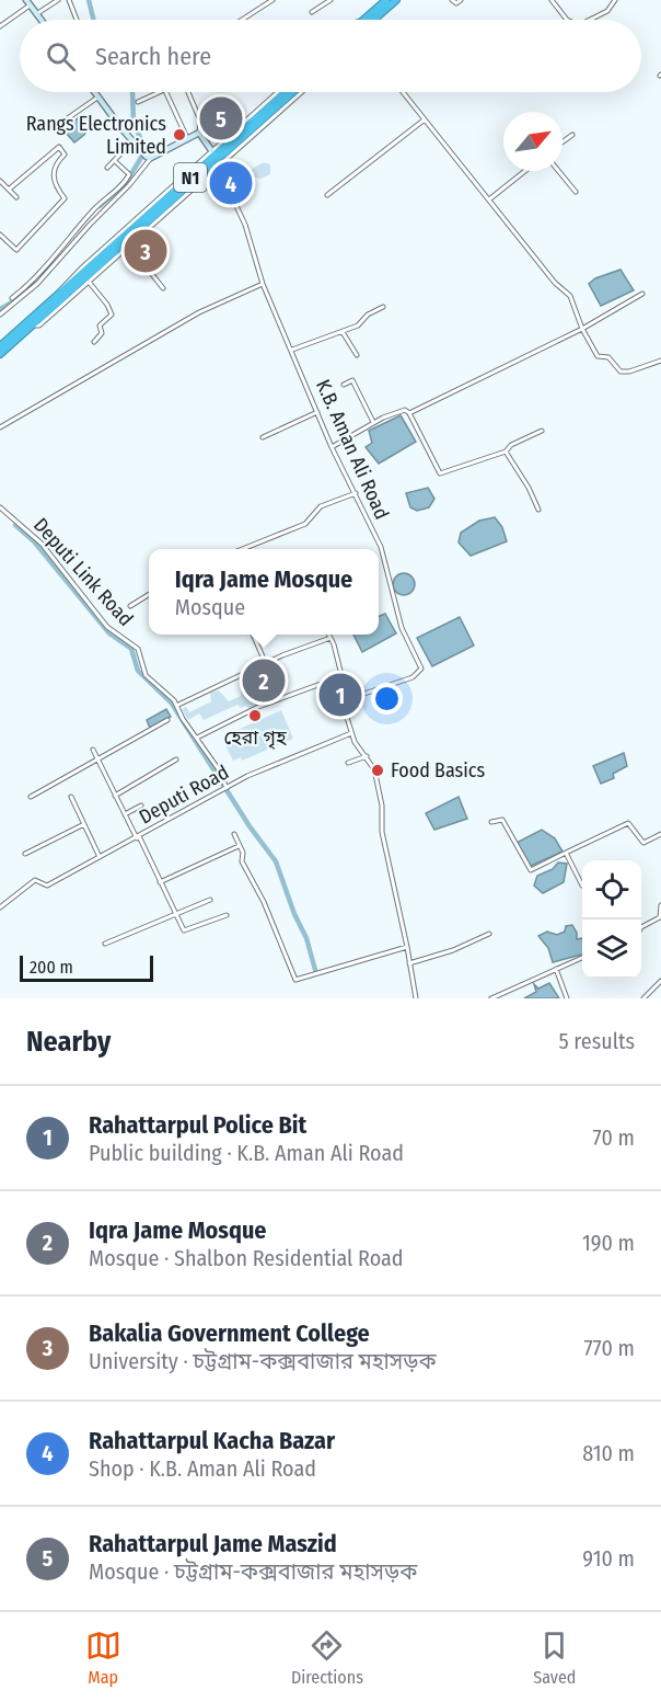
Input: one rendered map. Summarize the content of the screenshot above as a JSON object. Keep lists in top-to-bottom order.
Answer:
{
  "streets": {
    "highway": ["N1"],
    "street": ["K.B. Aman Ali Road", "Deputi Link Road", "Deputi Road"]
  },
  "crossings": [
    ["Deputi Link Road", "Deputi Road"]
  ],
  "places": ["Rangs Electronics Limited", "হেরা গৃহ", "Food Basics"],
  "scale_bar": "200 m",
  "north": "top right",
  "page": {
    "search": "Search here",
    "pins": [
      "5",
      "4",
      "3",
      "2",
      "1"
    ],
    "popup": ["Iqra Jame Mosque", "Mosque"],
    "scale": "200 m",
    "heading": ["Nearby", "5 results"],
    "list": [
      {
        "mark": "1",
        "name": "Rahattarpul Police Bit",
        "note": "Public building · K.B. Aman Ali Road",
        "value": "70 m"
      },
      {
        "mark": "2",
        "name": "Iqra Jame Mosque",
        "note": "Mosque · Shalbon Residential Road",
        "value": "190 m"
      },
      {
        "mark": "3",
        "name": "Bakalia Government College",
        "note": "University · চট্টগ্রাম-কক্সবাজার মহাসড়ক",
        "value": "770 m"
      },
      {
        "mark": "4",
        "name": "Rahattarpul Kacha Bazar",
        "note": "Shop · K.B. Aman Ali Road",
        "value": "810 m"
      },
      {
        "mark": "5",
        "name": "Rahattarpul Jame Maszid",
        "note": "Mosque · চট্টগ্রাম-কক্সবাজার মহাসড়ক",
        "value": "910 m"
      }
    ],
    "nav": ["Map", "Directions", "Saved"]
  }
}
